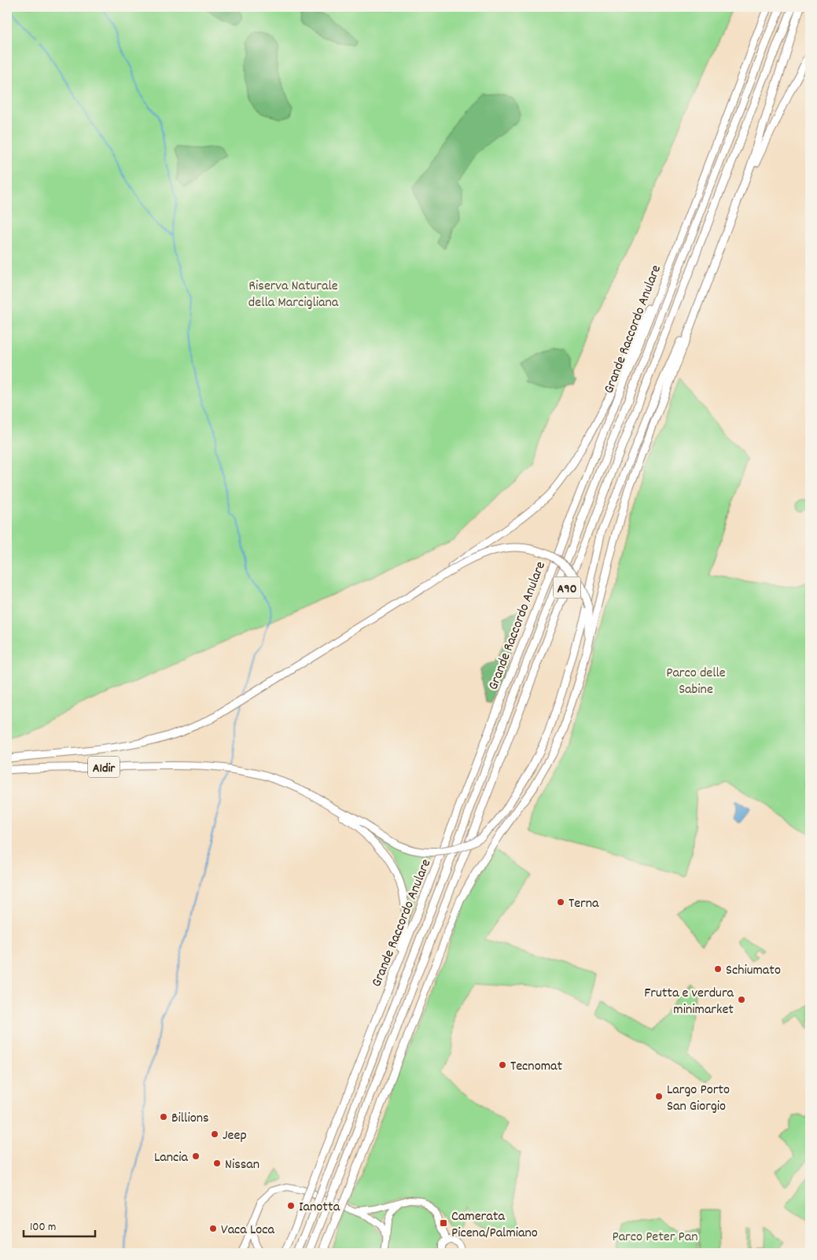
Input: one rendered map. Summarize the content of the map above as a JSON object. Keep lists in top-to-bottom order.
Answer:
{
  "streets": {
    "highway": ["Grande Raccordo Anulare", "A90", "A1dir"]
  },
  "parks": ["Riserva Naturale della Marcigliana", "Parco delle Sabine", "Parco Peter Pan"],
  "places": {
    "other": [
      "Terna",
      "Schiumato",
      "Frutta e verdura minimarket",
      "Tecnomat",
      "Largo Porto San Giorgio",
      "Billions",
      "Jeep",
      "Lancia",
      "Nissan",
      "Ianotta",
      "Vaca Loca"
    ],
    "transit": ["Camerata Picena/Palmiano"]
  },
  "scale_bar": "100 m"
}
